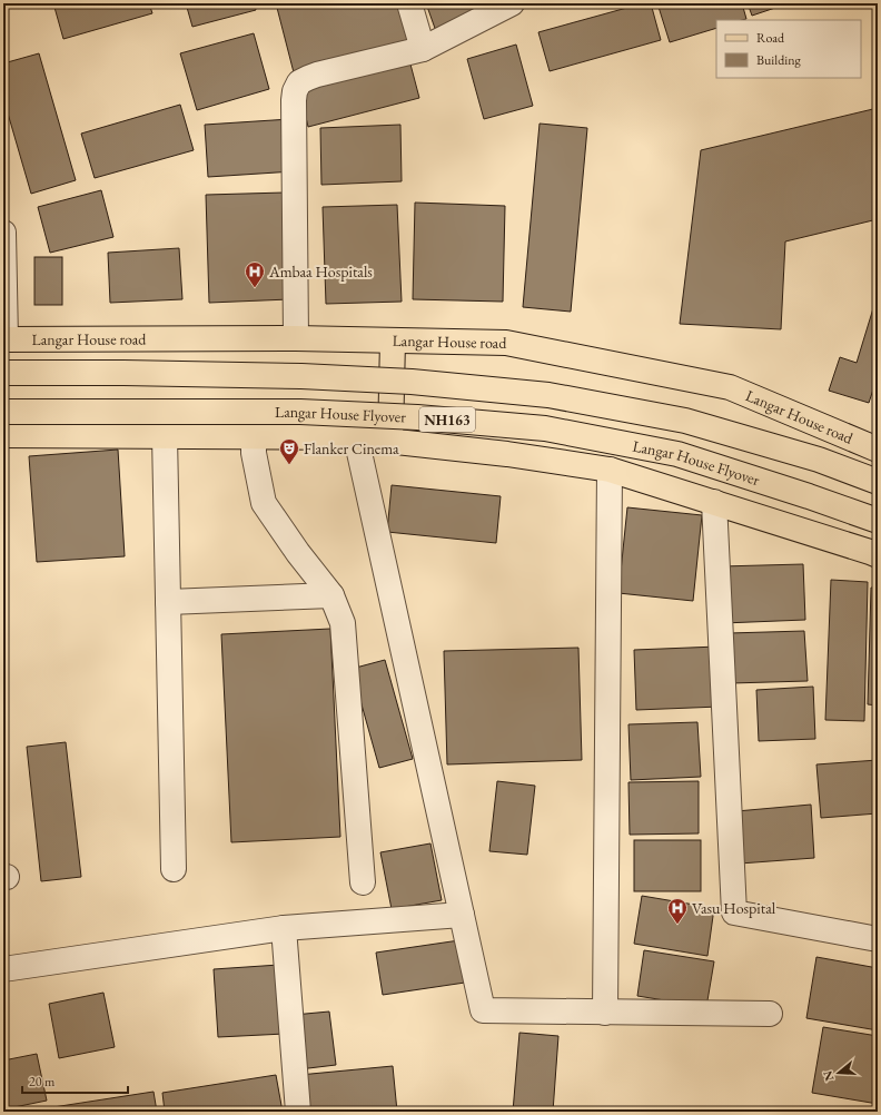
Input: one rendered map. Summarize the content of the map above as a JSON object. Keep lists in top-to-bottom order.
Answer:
{
  "streets": {
    "main road": ["Langar House road", "Langar House Flyover", "NH163"]
  },
  "places": {
    "hospital": ["Ambaa Hospitals", "Vasu Hospital"],
    "theatre": ["Flanker Cinema"]
  },
  "legend": ["Road", "Building"],
  "scale_bar": "20 m",
  "north": "left"
}
